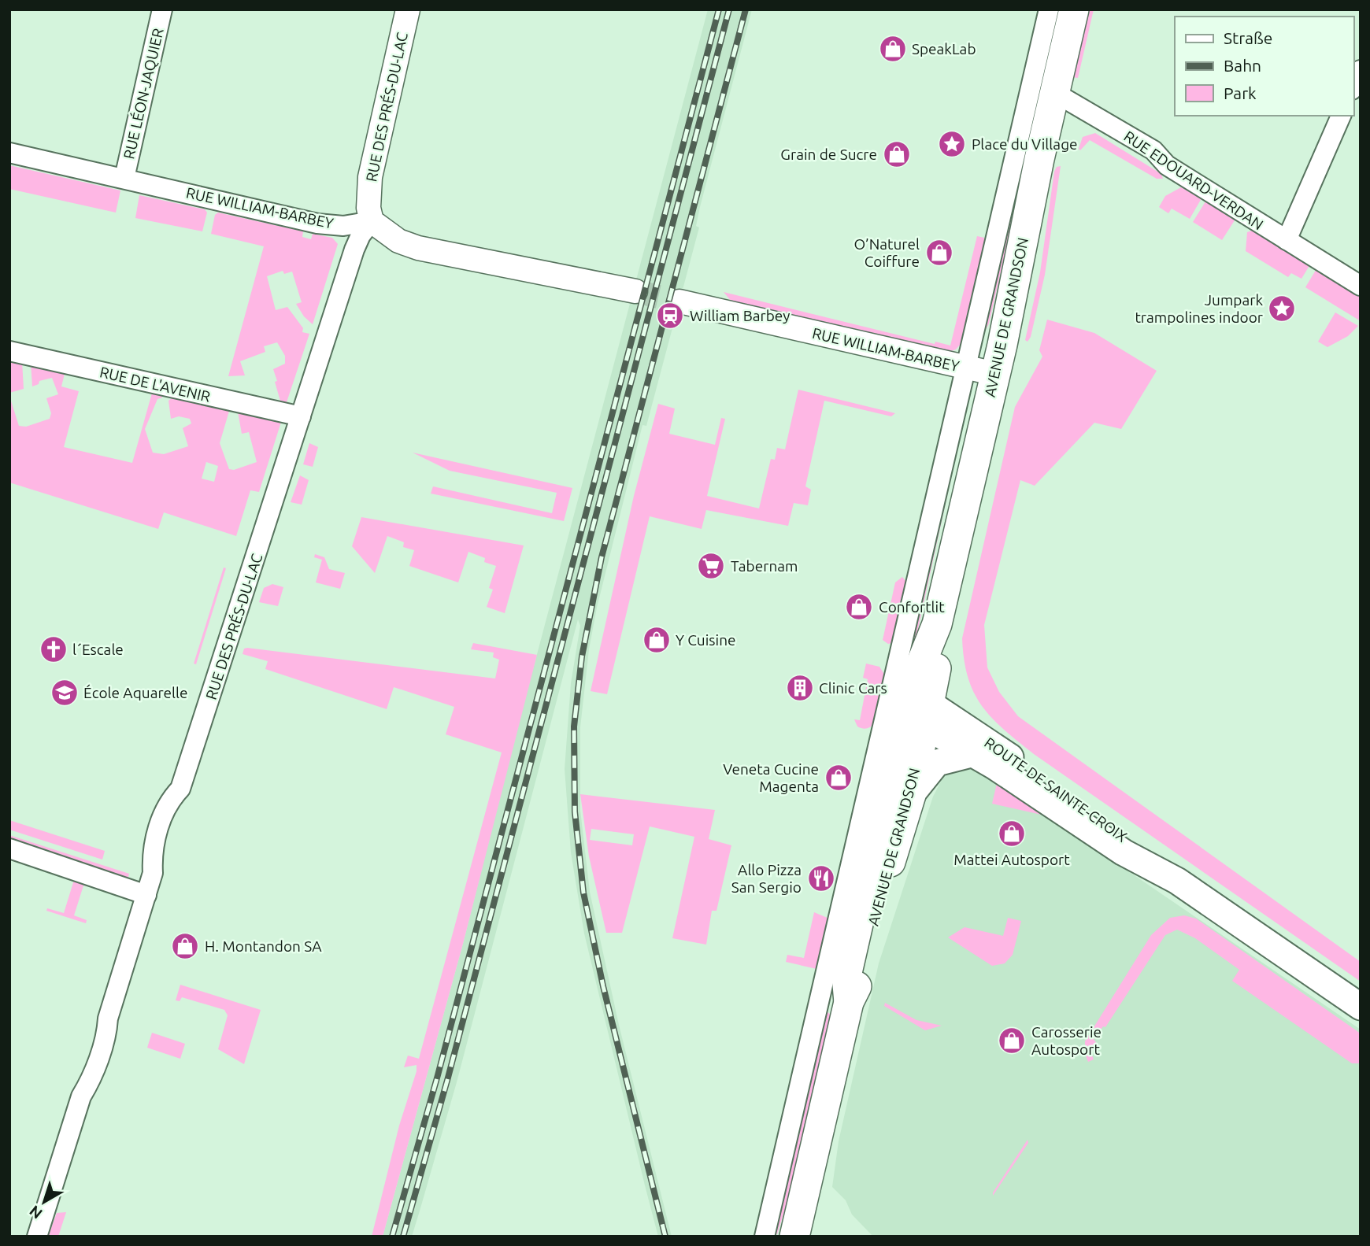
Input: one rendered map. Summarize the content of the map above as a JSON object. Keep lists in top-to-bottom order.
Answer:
{
  "streets": {
    "main road": ["AVENUE DE GRANDSON", "ROUTE DE SAINTE-CROIX"],
    "street": [
      "RUE LÉON-JAQUIER",
      "RUE DES PRÉS-DU-LAC",
      "RUE EDOUARD-VERDAN",
      "RUE WILLIAM-BARBEY",
      "RUE DE L'AVENIR"
    ]
  },
  "crossings": [
    ["RUE LÉON-JAQUIER", "RUE WILLIAM-BARBEY"],
    ["RUE DES PRÉS-DU-LAC", "RUE WILLIAM-BARBEY"],
    ["RUE DES PRÉS-DU-LAC", "RUE DE L'AVENIR"],
    ["RUE EDOUARD-VERDAN", "AVENUE DE GRANDSON"],
    ["RUE WILLIAM-BARBEY", "AVENUE DE GRANDSON"],
    ["AVENUE DE GRANDSON", "ROUTE DE SAINTE-CROIX"]
  ],
  "places": {
    "shop": [
      "SpeakLab",
      "Grain de Sucre",
      "O’Naturel Coiffure",
      "Confortlit",
      "Y Cuisine",
      "Veneta Cucine Magenta",
      "Mattei Autosport",
      "H. Montandon SA",
      "Carosserie Autosport"
    ],
    "place": ["Place du Village", "Jumpark trampolines indoor"],
    "station": ["William Barbey"],
    "supermarket": ["Tabernam"],
    "church": ["l´Escale"],
    "building": ["Clinic Cars"],
    "school or university": ["École Aquarelle"],
    "restaurant": ["Allo Pizza San Sergio"]
  },
  "legend": ["Straße", "Bahn", "Park"],
  "north": "bottom left"
}
